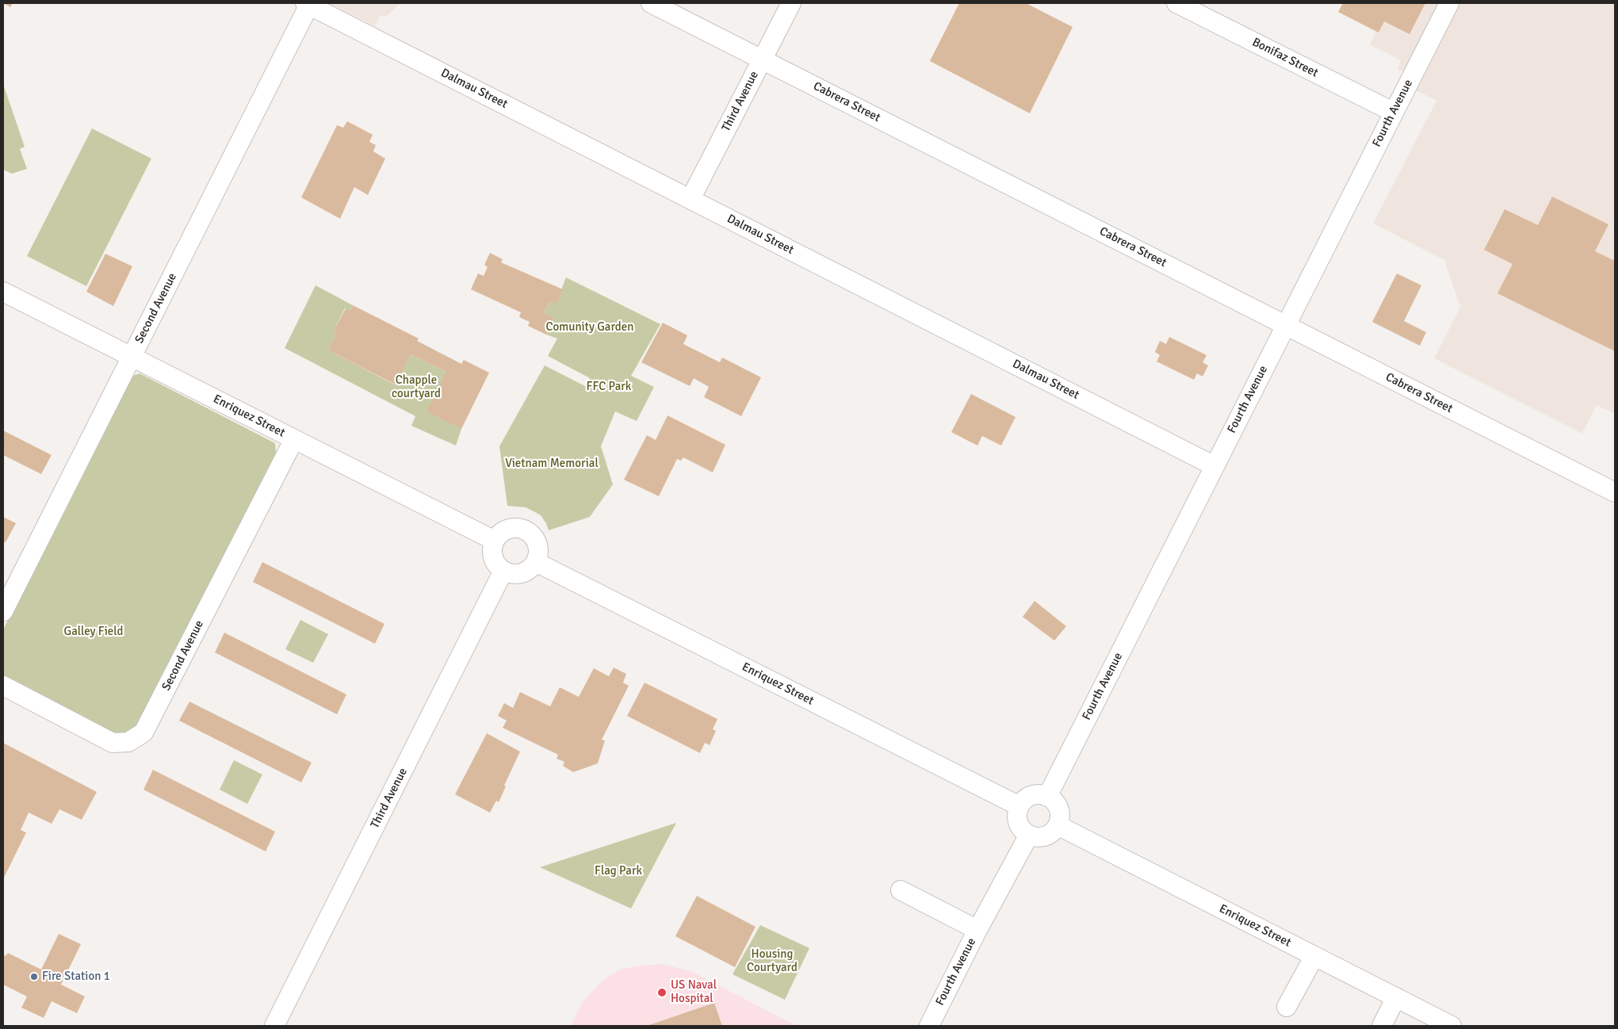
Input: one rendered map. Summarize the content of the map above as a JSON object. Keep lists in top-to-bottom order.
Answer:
{
  "streets": {
    "street": [
      "Bonifaz Street",
      "Dalmau Street",
      "Third Avenue",
      "Cabrera Street",
      "Fourth Avenue",
      "Second Avenue",
      "Enriquez Street"
    ]
  },
  "crossings": [
    ["Bonifaz Street", "Fourth Avenue"],
    ["Dalmau Street", "Third Avenue"],
    ["Dalmau Street", "Fourth Avenue"],
    ["Dalmau Street", "Second Avenue"],
    ["Third Avenue", "Cabrera Street"],
    ["Third Avenue", "Enriquez Street"],
    ["Cabrera Street", "Fourth Avenue"],
    ["Fourth Avenue", "Enriquez Street"],
    ["Second Avenue", "Enriquez Street"]
  ],
  "parks": [
    "Comunity Garden",
    "Chapple courtyard",
    "FFC Park",
    "Vietnam Memorial",
    "Galley Field",
    "Flag Park",
    "Housing Courtyard"
  ],
  "places": ["Fire Station 1", "US Naval Hospital"]
}
